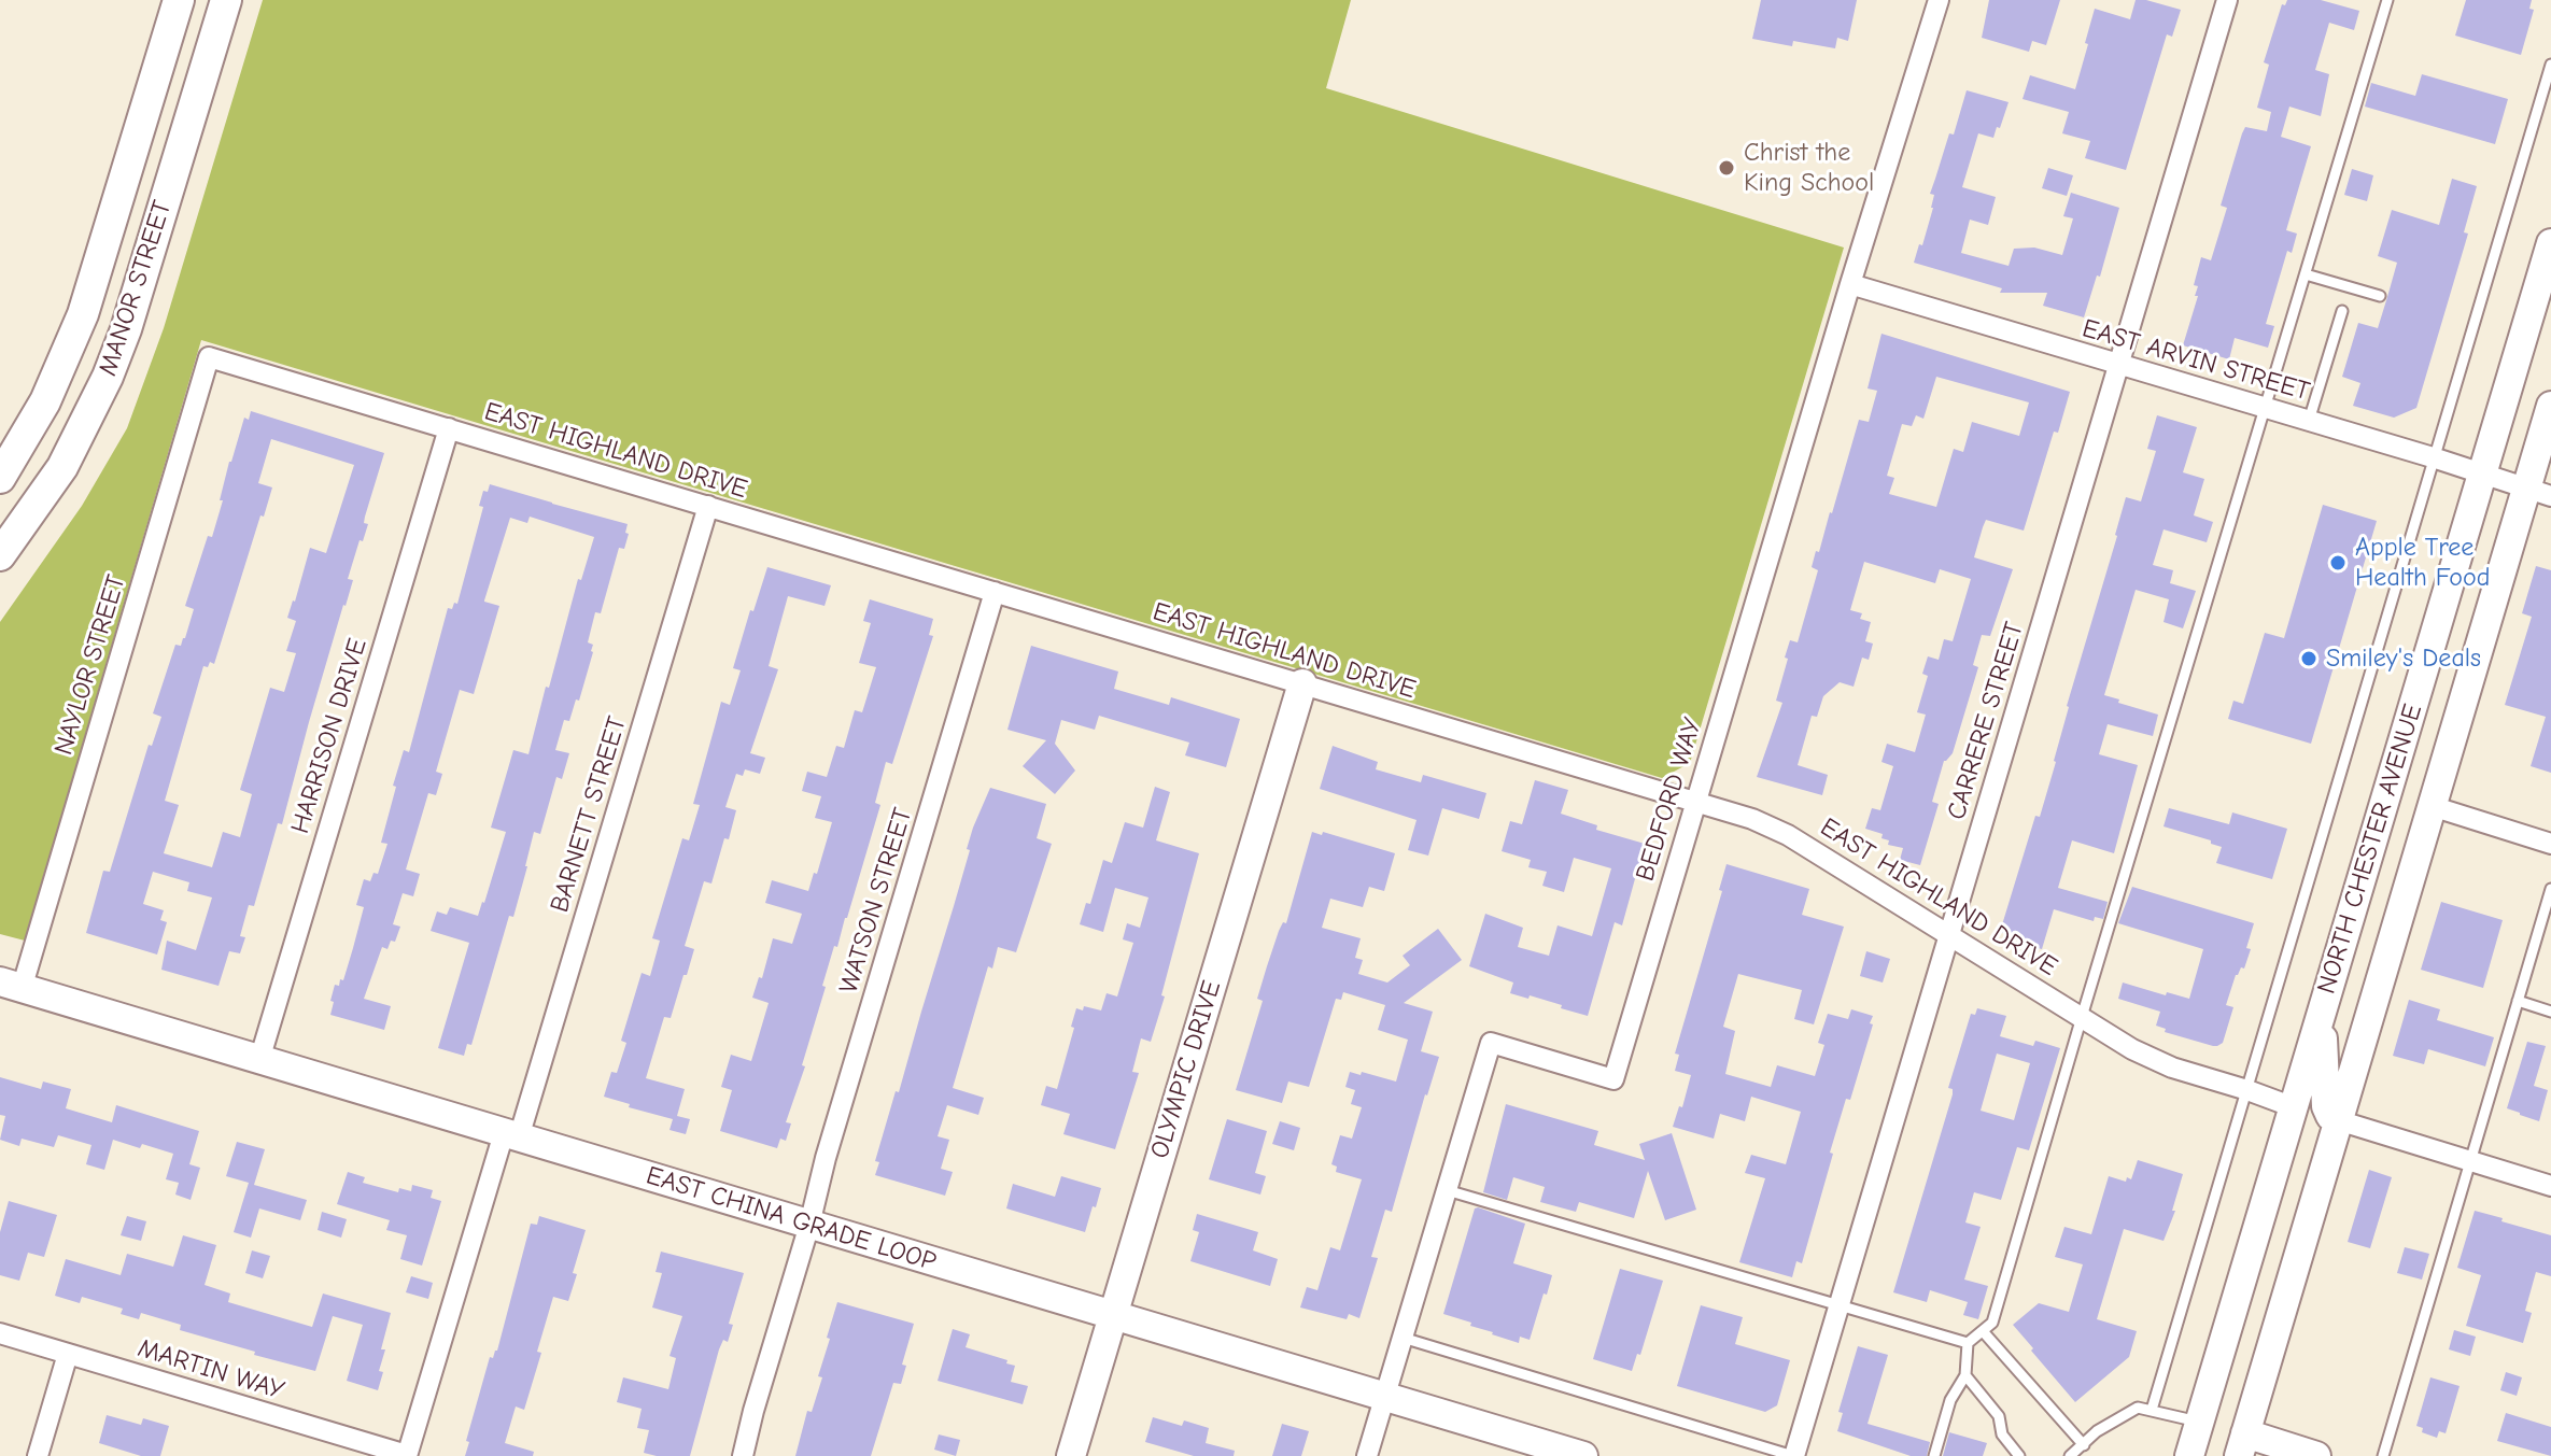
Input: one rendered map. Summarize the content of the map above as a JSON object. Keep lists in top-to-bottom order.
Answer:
{
  "streets": {
    "main road": [
      "MANOR STREET",
      "NORTH CHESTER AVENUE",
      "OLYMPIC DRIVE",
      "EAST CHINA GRADE LOOP"
    ],
    "street": [
      "EAST ARVIN STREET",
      "EAST HIGHLAND DRIVE",
      "NAYLOR STREET",
      "CARRERE STREET",
      "HARRISON DRIVE",
      "BEDFORD WAY",
      "BARNETT STREET",
      "WATSON STREET",
      "MARTIN WAY"
    ]
  },
  "crossings": [
    ["EAST ARVIN STREET", "CARRERE STREET"],
    ["EAST ARVIN STREET", "BEDFORD WAY"],
    ["EAST ARVIN STREET", "NORTH CHESTER AVENUE"],
    ["EAST HIGHLAND DRIVE", "NAYLOR STREET"],
    ["EAST HIGHLAND DRIVE", "CARRERE STREET"],
    ["EAST HIGHLAND DRIVE", "HARRISON DRIVE"],
    ["EAST HIGHLAND DRIVE", "BEDFORD WAY"],
    ["EAST HIGHLAND DRIVE", "BARNETT STREET"],
    ["EAST HIGHLAND DRIVE", "NORTH CHESTER AVENUE"],
    ["EAST HIGHLAND DRIVE", "WATSON STREET"],
    ["EAST HIGHLAND DRIVE", "OLYMPIC DRIVE"],
    ["NAYLOR STREET", "EAST CHINA GRADE LOOP"],
    ["HARRISON DRIVE", "EAST CHINA GRADE LOOP"],
    ["BEDFORD WAY", "EAST CHINA GRADE LOOP"],
    ["BARNETT STREET", "EAST CHINA GRADE LOOP"],
    ["BARNETT STREET", "MARTIN WAY"],
    ["WATSON STREET", "EAST CHINA GRADE LOOP"],
    ["OLYMPIC DRIVE", "EAST CHINA GRADE LOOP"]
  ],
  "places": ["Christ the King School", "Apple Tree Health Food", "Smiley's Deals"]
}
